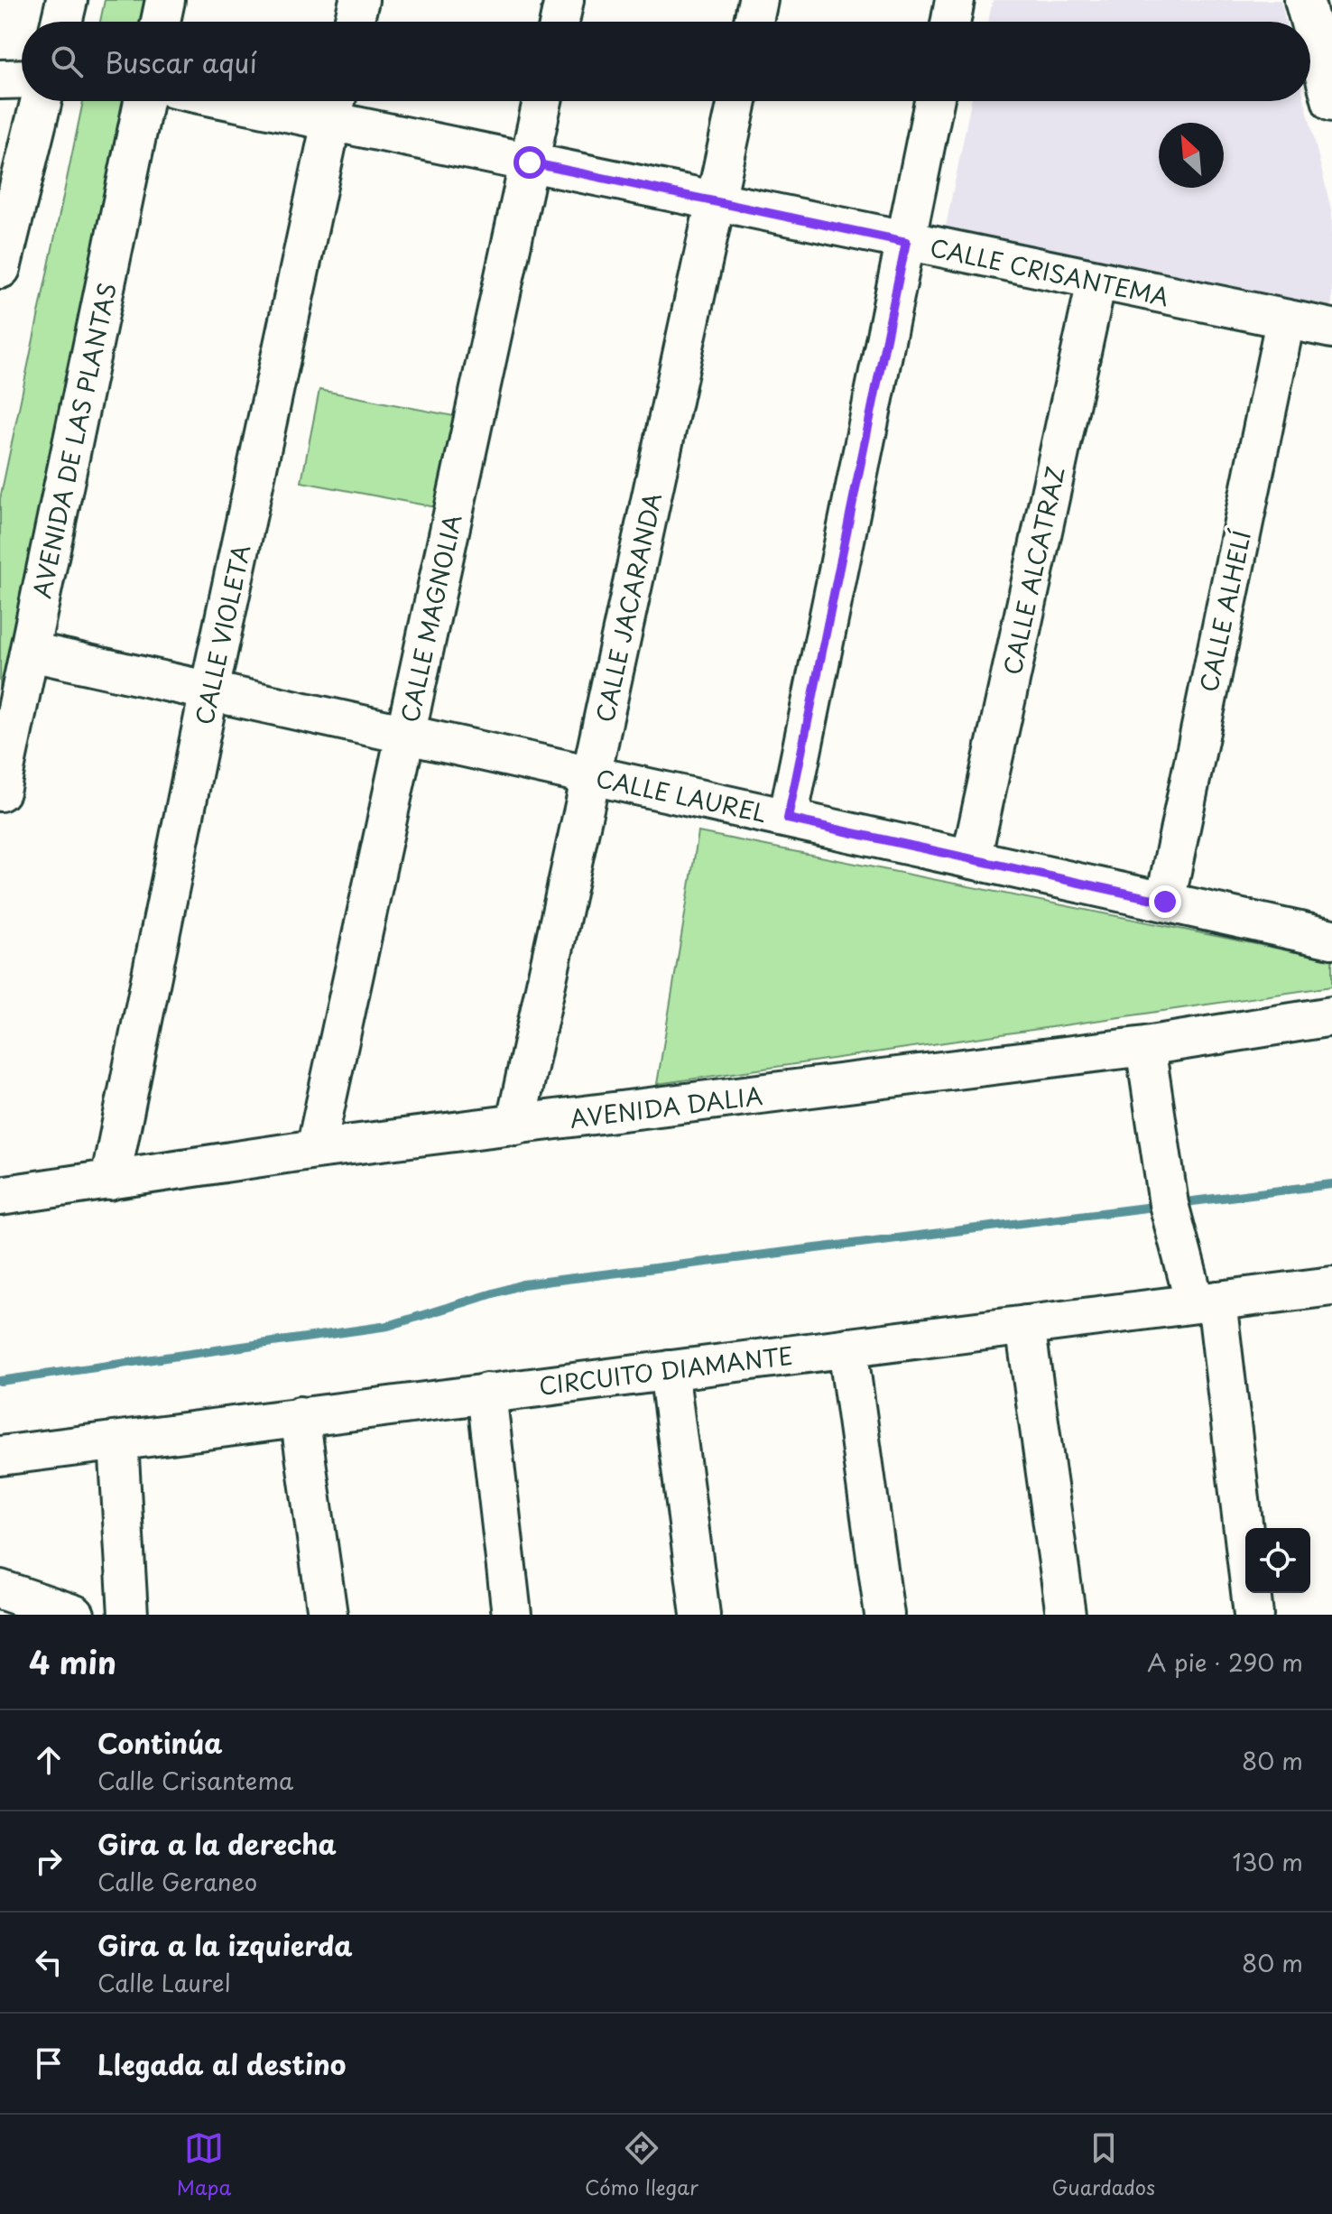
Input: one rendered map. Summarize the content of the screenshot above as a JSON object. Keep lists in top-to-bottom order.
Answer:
{
  "streets": {
    "street": [
      "CALLE CRISANTEMA",
      "AVENIDA DE LAS PLANTAS",
      "CALLE ALCATRAZ",
      "CALLE JACARANDA",
      "CALLE ALHELÍ",
      "CALLE MAGNOLIA",
      "CALLE VIOLETA",
      "CALLE LAUREL",
      "AVENIDA DALIA",
      "CIRCUITO DIAMANTE"
    ]
  },
  "crossings": [
    ["CALLE CRISANTEMA", "CALLE ALCATRAZ"],
    ["CALLE CRISANTEMA", "CALLE JACARANDA"],
    ["CALLE CRISANTEMA", "CALLE ALHELÍ"],
    ["CALLE CRISANTEMA", "CALLE MAGNOLIA"],
    ["CALLE CRISANTEMA", "CALLE VIOLETA"],
    ["AVENIDA DE LAS PLANTAS", "CALLE LAUREL"],
    ["CALLE ALCATRAZ", "CALLE LAUREL"],
    ["CALLE JACARANDA", "CALLE LAUREL"],
    ["CALLE JACARANDA", "AVENIDA DALIA"],
    ["CALLE ALHELÍ", "CALLE LAUREL"],
    ["CALLE MAGNOLIA", "CALLE LAUREL"],
    ["CALLE MAGNOLIA", "AVENIDA DALIA"],
    ["CALLE VIOLETA", "CALLE LAUREL"],
    ["CALLE VIOLETA", "AVENIDA DALIA"]
  ],
  "north": "top left",
  "page": {
    "search": "Buscar aquí",
    "heading": ["4 min", "A pie · 290 m"],
    "list": [
      ["Continúa", "Calle Crisantema", "80 m"],
      ["Gira a la derecha", "Calle Geraneo", "130 m"],
      ["Gira a la izquierda", "Calle Laurel", "80 m"],
      "Llegada al destino"
    ],
    "nav": ["Mapa", "Cómo llegar", "Guardados"]
  }
}
